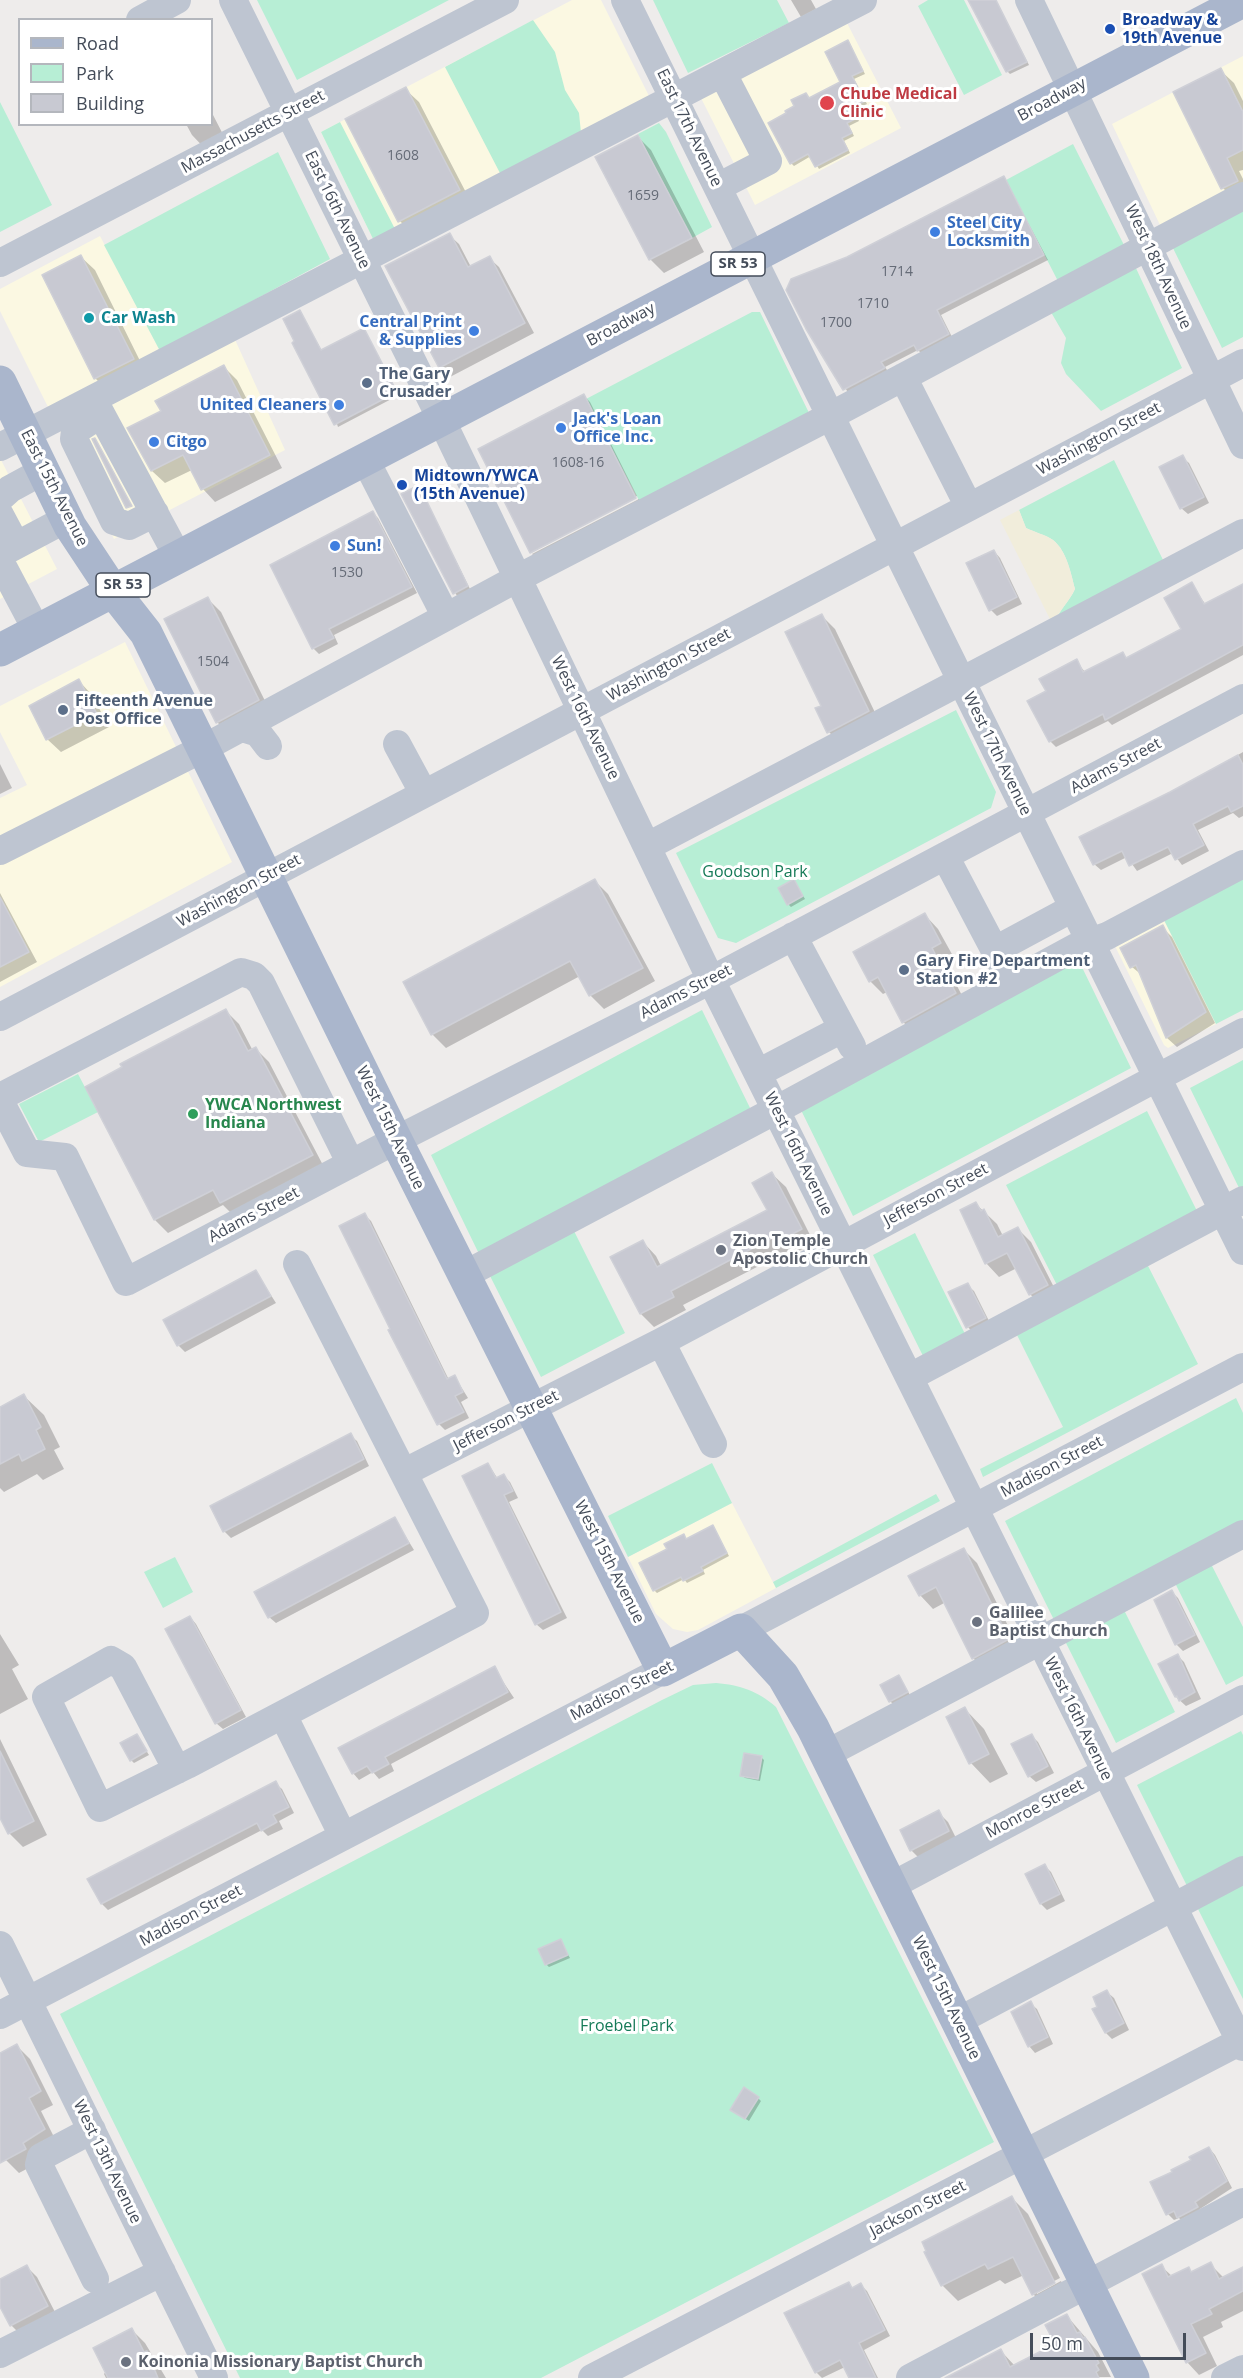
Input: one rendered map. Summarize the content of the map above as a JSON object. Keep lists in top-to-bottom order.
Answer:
{
  "streets": {
    "main road": [
      "Broadway",
      "SR 53",
      "East 15th Avenue",
      "West 15th Avenue",
      "Madison Street"
    ],
    "street": [
      "East 17th Avenue",
      "Massachusetts Street",
      "East 16th Avenue",
      "West 18th Avenue",
      "Washington Street",
      "West 16th Avenue",
      "West 17th Avenue",
      "Adams Street",
      "Jefferson Street",
      "Monroe Street",
      "West 13th Avenue",
      "Jackson Street"
    ]
  },
  "crossings": [
    ["Broadway", "East 17th Avenue"],
    ["Broadway", "East 16th Avenue"],
    ["Broadway", "West 18th Avenue"],
    ["Broadway", "East 15th Avenue"],
    ["Broadway", "West 16th Avenue"],
    ["Broadway", "West 17th Avenue"],
    ["Broadway", "West 15th Avenue"],
    ["East 17th Avenue", "West 17th Avenue"],
    ["Massachusetts Street", "East 16th Avenue"],
    ["East 16th Avenue", "West 16th Avenue"],
    ["West 18th Avenue", "Washington Street"],
    ["Washington Street", "West 16th Avenue"],
    ["Washington Street", "West 17th Avenue"],
    ["Washington Street", "West 15th Avenue"],
    ["East 15th Avenue", "West 15th Avenue"],
    ["West 16th Avenue", "Adams Street"],
    ["West 16th Avenue", "Jefferson Street"],
    ["West 16th Avenue", "Madison Street"],
    ["West 16th Avenue", "Monroe Street"],
    ["West 16th Avenue", "Jackson Street"],
    ["West 17th Avenue", "Adams Street"],
    ["West 17th Avenue", "Jefferson Street"],
    ["Adams Street", "West 15th Avenue"],
    ["West 15th Avenue", "Jefferson Street"],
    ["West 15th Avenue", "Madison Street"],
    ["West 15th Avenue", "Monroe Street"],
    ["West 15th Avenue", "Jackson Street"],
    ["Madison Street", "West 13th Avenue"]
  ],
  "parks": ["Goodson Park", "Froebel Park"],
  "places": [
    "Broadway & 19th Avenue",
    "Chube Medical Clinic",
    "Steel City Locksmith",
    "Car Wash",
    "Central Print & Supplies",
    "The Gary Crusader",
    "United Cleaners",
    "Jack's Loan Office Inc.",
    "Citgo",
    "Midtown/YWCA (15th Avenue)",
    "Sun!",
    "Fifteenth Avenue Post Office",
    "Gary Fire Department Station #2",
    "YWCA Northwest Indiana",
    "Zion Temple Apostolic Church",
    "Galilee Baptist Church",
    "Koinonia Missionary Baptist Church"
  ],
  "house_numbers": [
    "1608",
    "1659",
    "1714",
    "1710",
    "1700",
    "1608-16",
    "1530",
    "1504"
  ],
  "legend": ["Road", "Park", "Building"],
  "scale_bar": "50 m"
}
